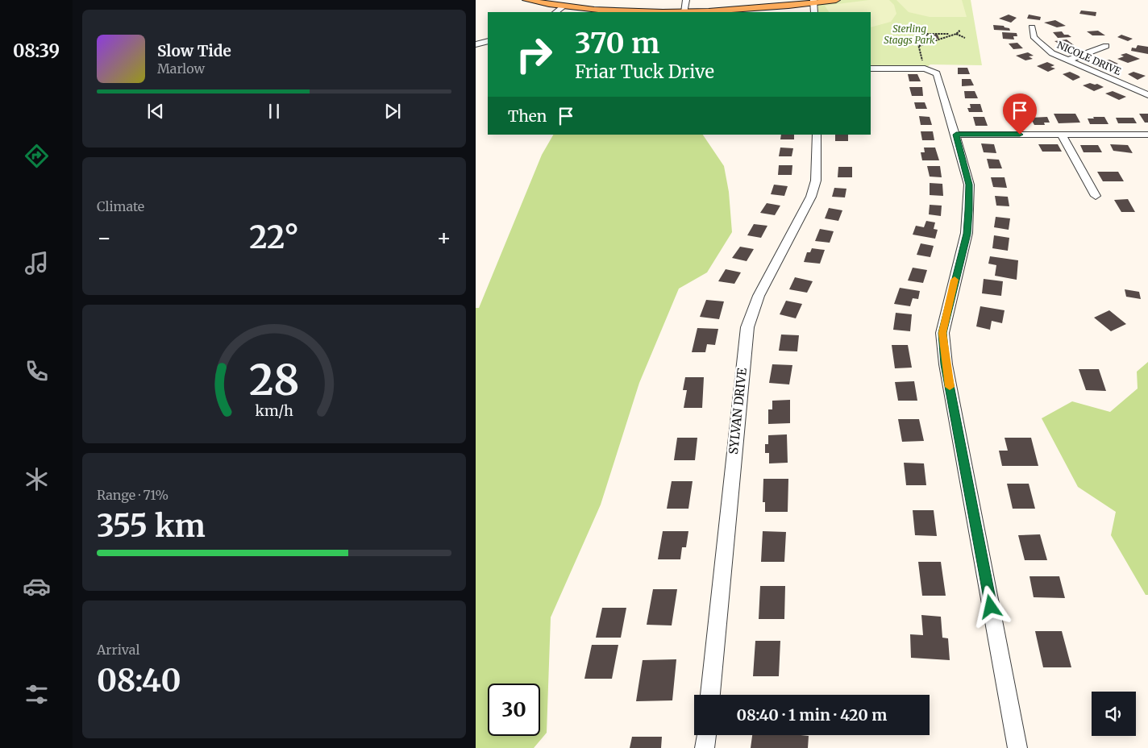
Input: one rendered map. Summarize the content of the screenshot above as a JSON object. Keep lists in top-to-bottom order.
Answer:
{
  "streets": {
    "street": ["NICOLE DRIVE", "SYLVAN DRIVE"]
  },
  "parks": ["Sterling Staggs Park"],
  "page": {
    "tabs": "08:39",
    "turn": ["370 m", "Friar Tuck Drive"],
    "song": ["Slow Tide", "Marlow"],
    "then": "Then",
    "tile": [
      "Climate",
      ["Range · 71%", "355 km"],
      ["Arrival", "08:40"]
    ],
    "heat": ["−", "22°", "+"],
    "limit": "30",
    "trip": "08:40 · 1 min · 420 m",
    "gauge": ["28", "km/h"]
  }
}
